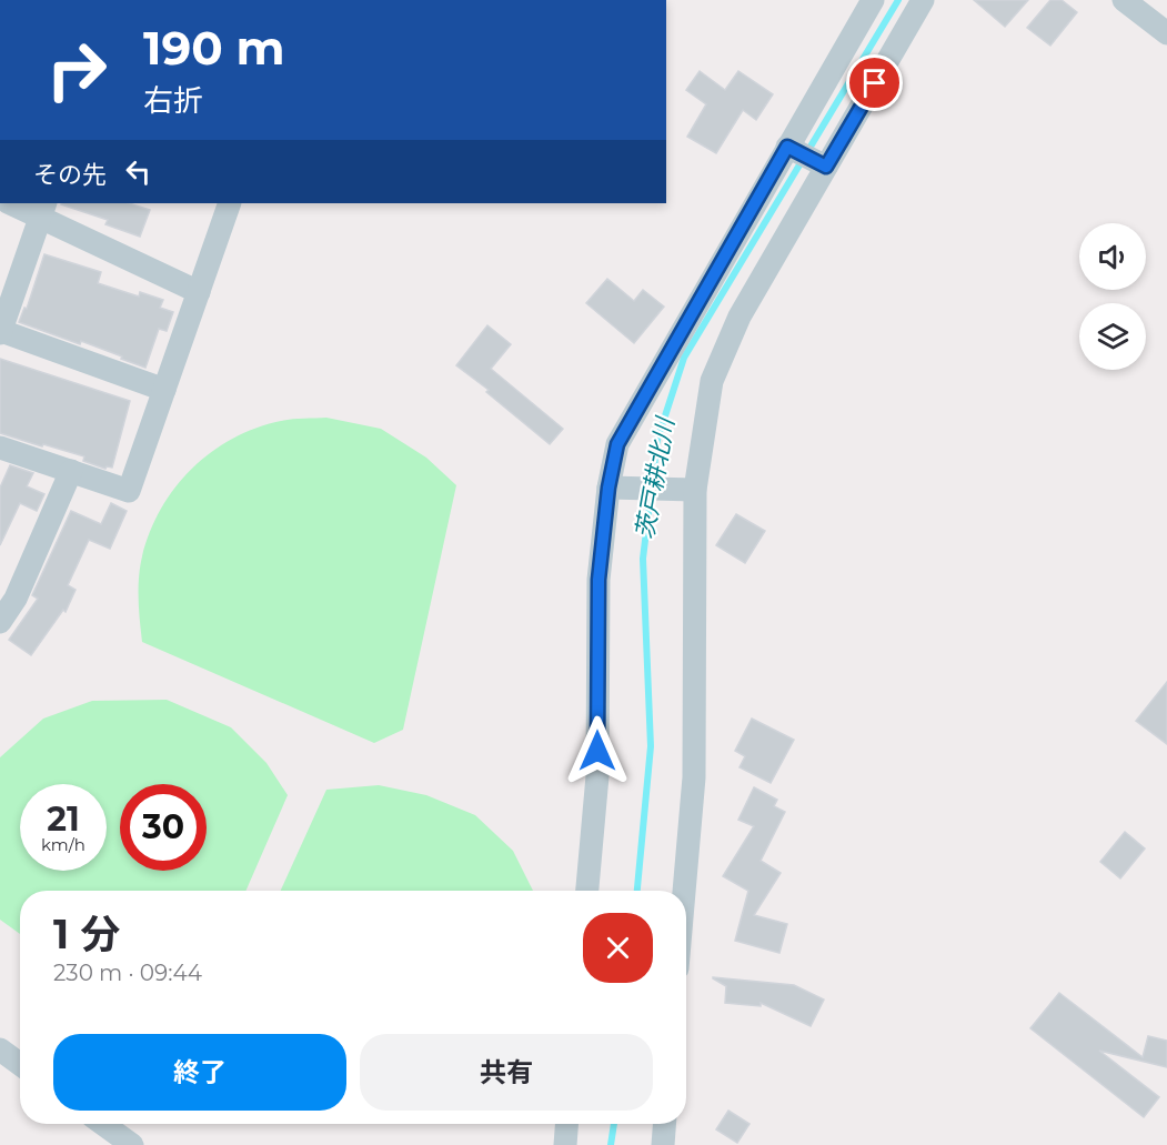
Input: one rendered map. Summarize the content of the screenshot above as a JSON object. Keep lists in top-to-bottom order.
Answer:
{
  "water": ["茨戸耕北川"],
  "page": {
    "turn": ["190 m", "右折"],
    "then": "その先",
    "speed": "21 km/h",
    "limit": "30",
    "heading": ["1 分", "230 m · 09:44"],
    "buttons": ["終了", "共有"]
  }
}
